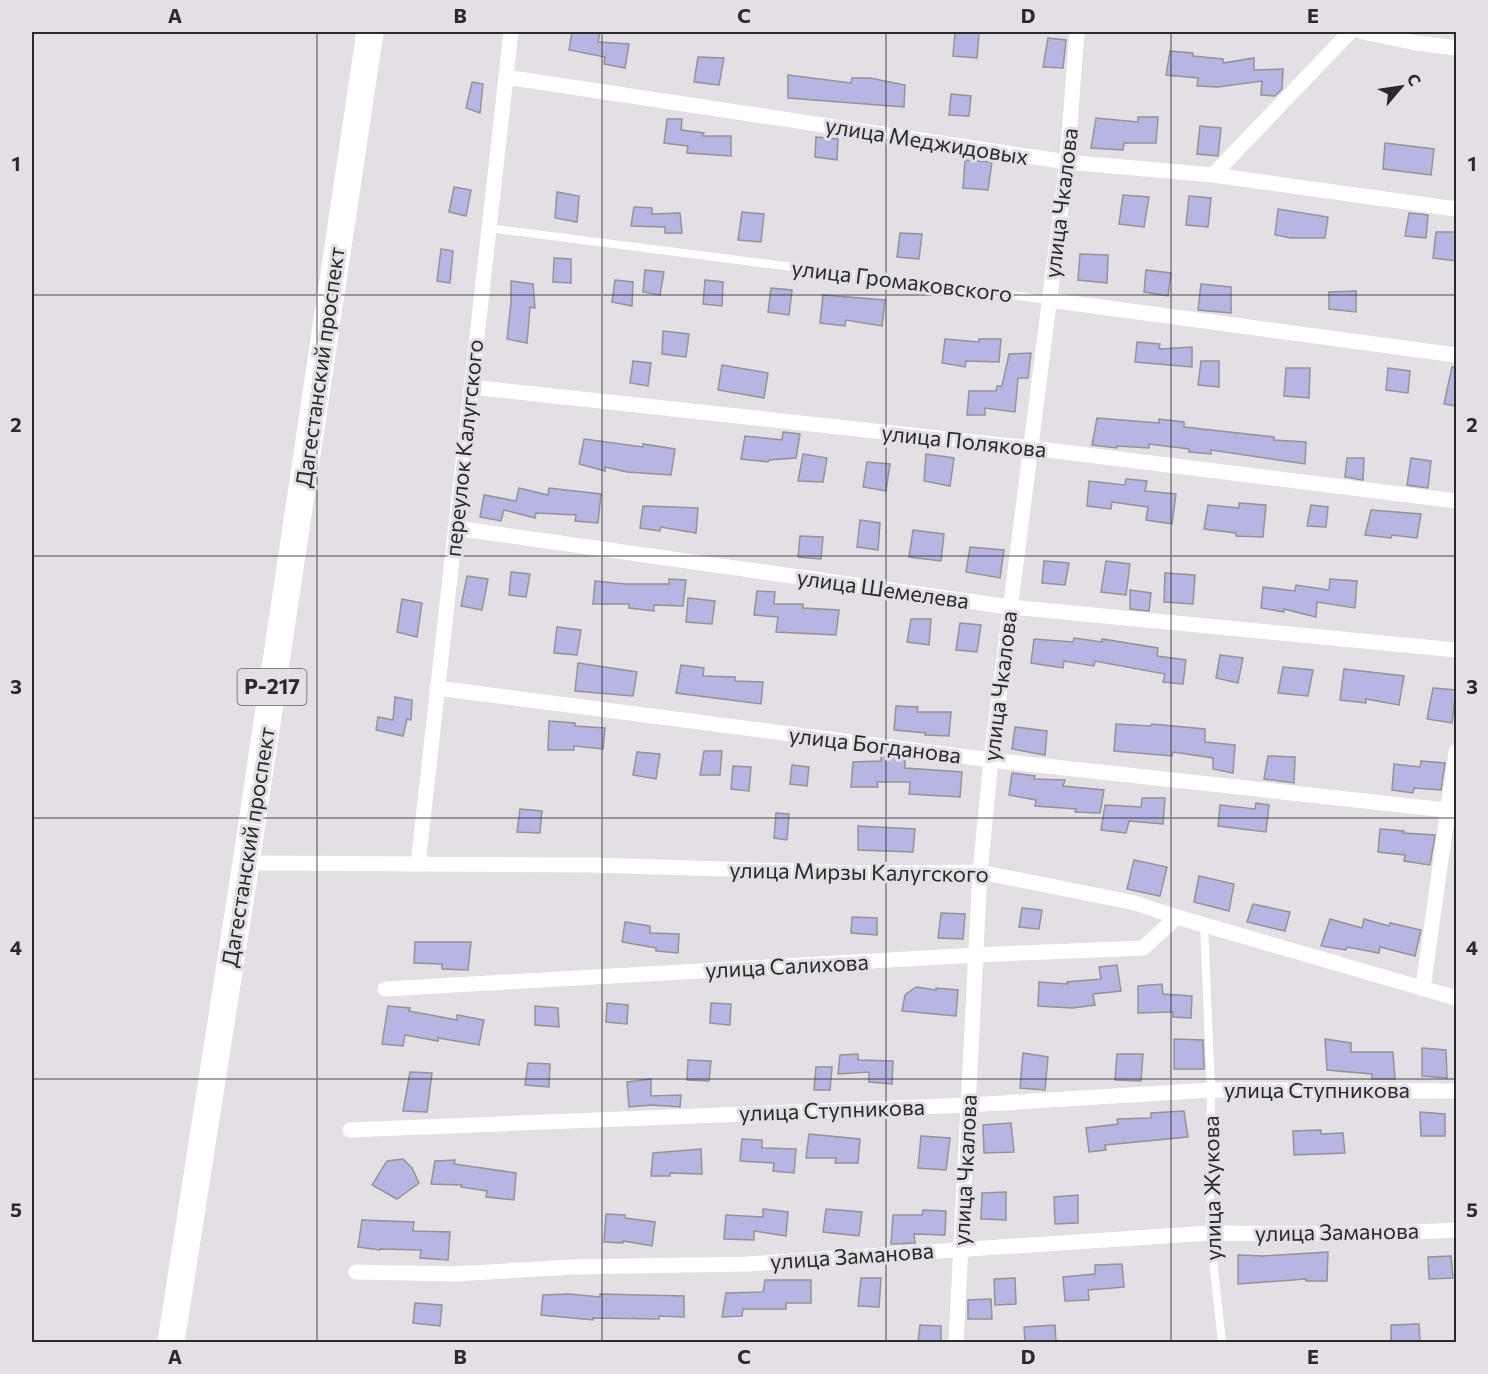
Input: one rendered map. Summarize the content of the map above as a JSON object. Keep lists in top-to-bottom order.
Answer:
{
  "streets": {
    "highway": ["Дагестанский проспект", "Р-217"],
    "street": [
      "улица Меджидовых",
      "улица Чкалова",
      "улица Громаковского",
      "улица Полякова",
      "переулок Калугского",
      "улица Шемелева",
      "улица Богданова",
      "улица Мирзы Калугского",
      "улица Салихова",
      "улица Ступникова",
      "улица Заманова"
    ],
    "lane": ["улица Жукова"]
  },
  "crossings": [
    ["улица Меджидовых", "улица Чкалова"],
    ["улица Меджидовых", "переулок Калугского"],
    ["улица Чкалова", "улица Громаковского"],
    ["улица Чкалова", "улица Полякова"],
    ["улица Чкалова", "улица Шемелева"],
    ["улица Чкалова", "улица Богданова"],
    ["улица Чкалова", "улица Мирзы Калугского"],
    ["улица Чкалова", "улица Салихова"],
    ["улица Чкалова", "улица Ступникова"],
    ["улица Чкалова", "улица Заманова"],
    ["улица Громаковского", "переулок Калугского"],
    ["Дагестанский проспект", "улица Мирзы Калугского"],
    ["улица Полякова", "переулок Калугского"],
    ["переулок Калугского", "улица Шемелева"],
    ["переулок Калугского", "улица Богданова"],
    ["переулок Калугского", "улица Мирзы Калугского"],
    ["улица Мирзы Калугского", "улица Салихова"],
    ["улица Мирзы Калугского", "улица Жукова"],
    ["улица Ступникова", "улица Жукова"],
    ["улица Жукова", "улица Заманова"]
  ],
  "north": "top right",
  "grid": {
    "columns": [
      "A",
      "B",
      "C",
      "D",
      "E"
    ],
    "rows": [
      "1",
      "2",
      "3",
      "4",
      "5"
    ]
  }
}
